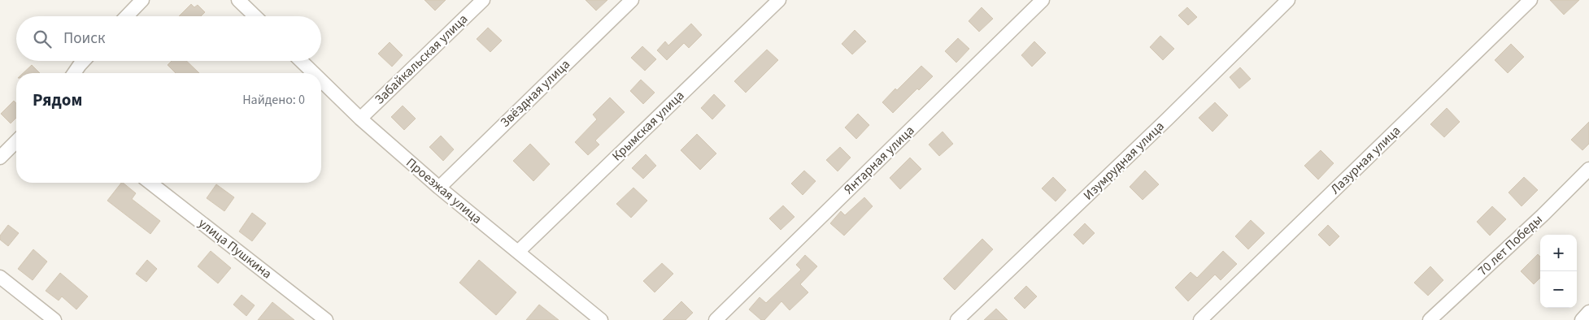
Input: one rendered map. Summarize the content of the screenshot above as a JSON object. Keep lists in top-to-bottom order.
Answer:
{
  "streets": {
    "street": [
      "Забайкальская улица",
      "Звёздная улица",
      "Крымская улица",
      "Янтарная улица",
      "Лазурная улица",
      "Изумрудная улица",
      "Проезжая улица",
      "70 лет Победы",
      "улица Пушкина"
    ]
  },
  "crossings": [
    ["Забайкальская улица", "Проезжая улица"],
    ["Звёздная улица", "Проезжая улица"],
    ["Крымская улица", "Проезжая улица"]
  ],
  "page": {
    "search": "Поиск",
    "heading": ["Рядом", "Найдено: 0"],
    "map_buttons": ["+", "−"]
  }
}
